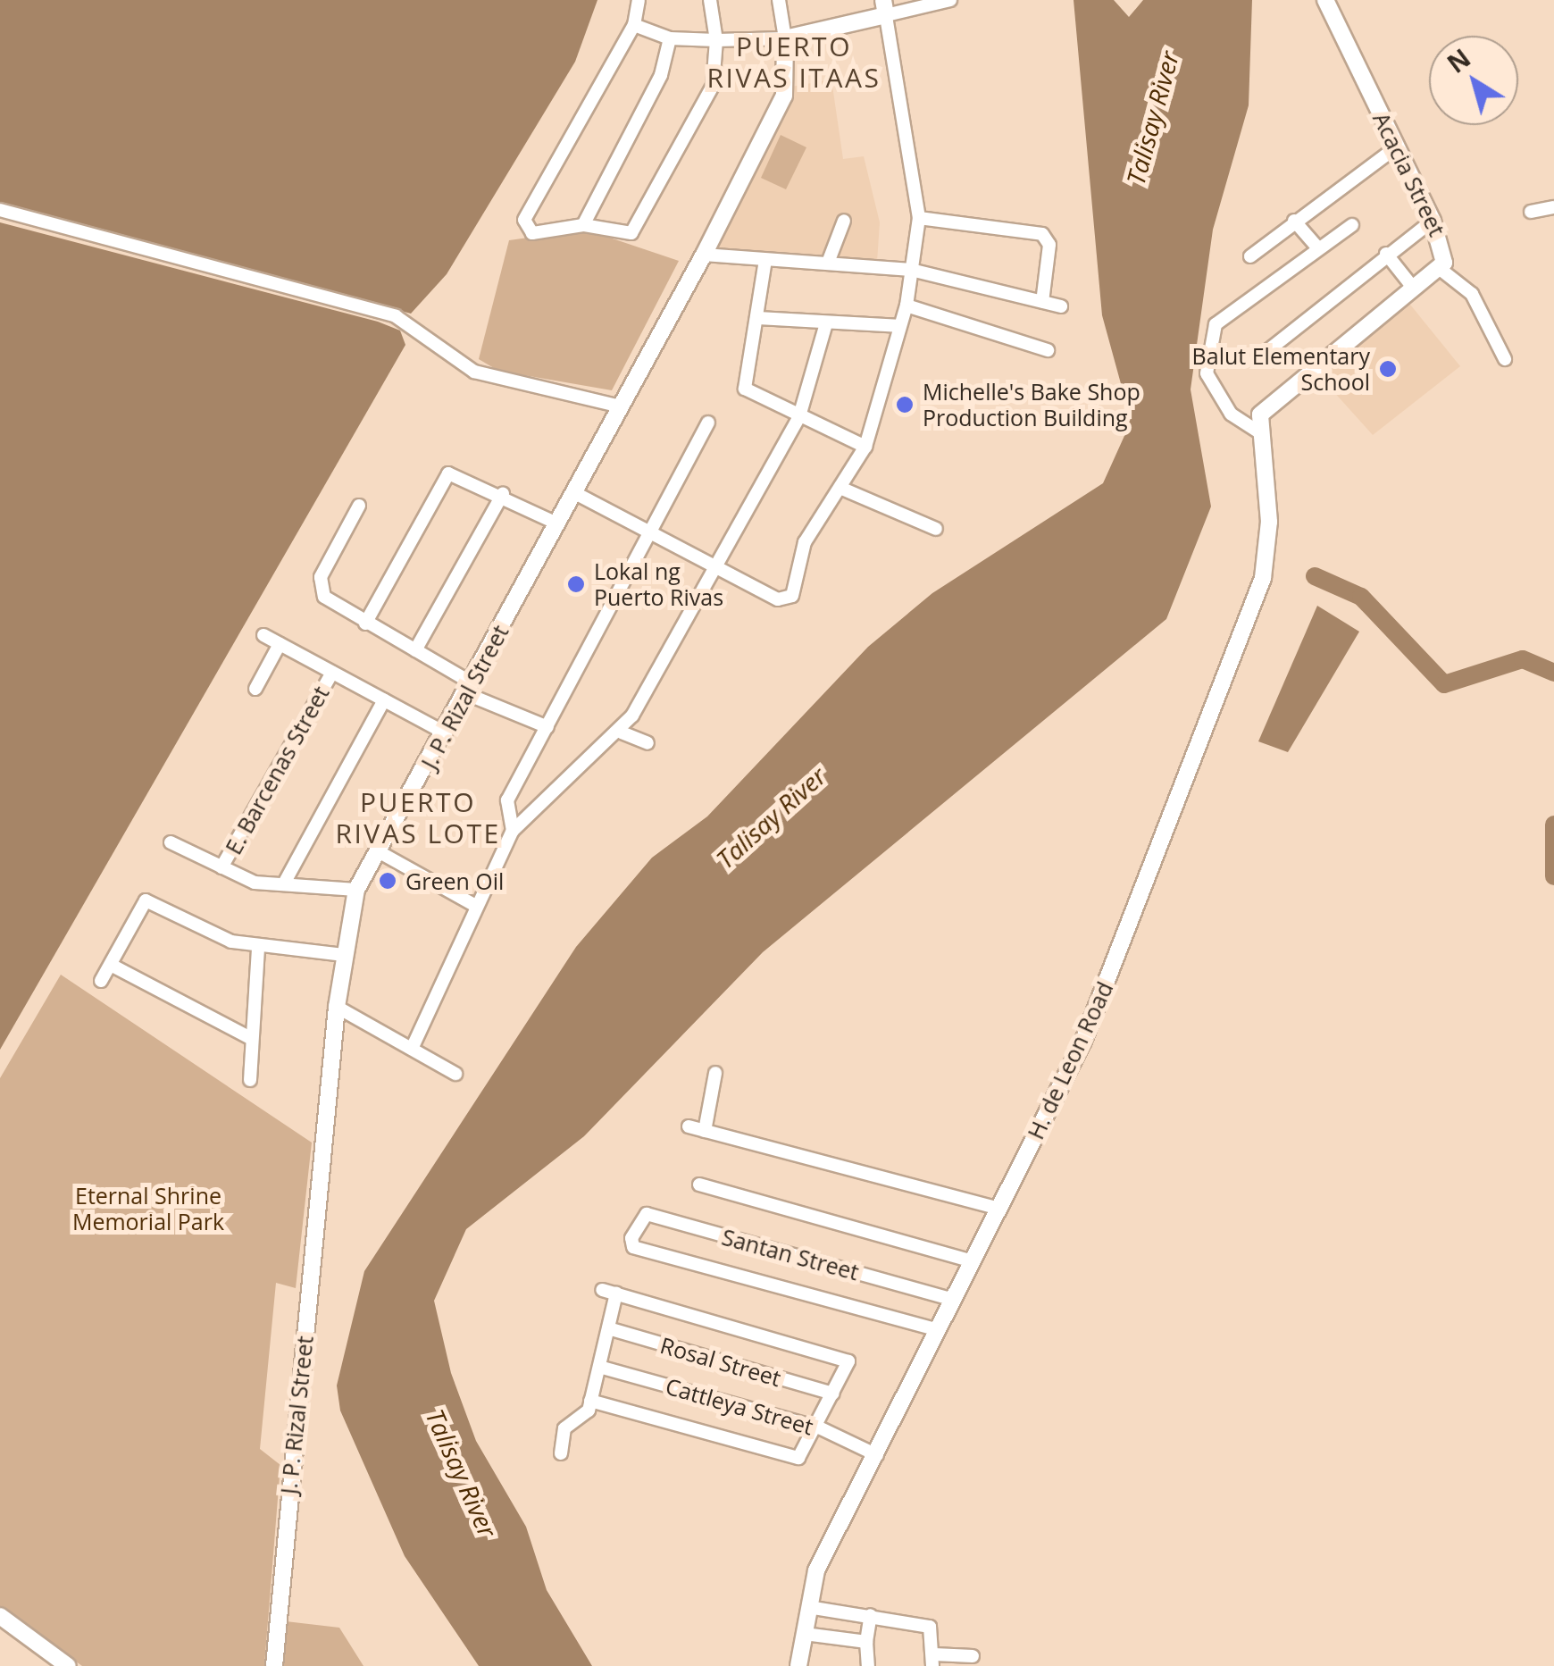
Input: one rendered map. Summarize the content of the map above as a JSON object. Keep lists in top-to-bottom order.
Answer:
{
  "streets": {
    "street": [
      "Acacia Street",
      "J. P. Rizal Street",
      "E. Barcenas Street",
      "H. de Leon Road",
      "Santan Street",
      "Rosal Street",
      "Cattleya Street"
    ]
  },
  "crossings": [
    ["Acacia Street", "H. de Leon Road"],
    ["H. de Leon Road", "Santan Street"],
    ["H. de Leon Road", "Cattleya Street"]
  ],
  "districts": ["PUERTO RIVAS ITAAS", "PUERTO RIVAS LOTE"],
  "water": ["Talisay River"],
  "parks": ["Eternal Shrine Memorial Park"],
  "places": [
    "Balut Elementary School",
    "Michelle's Bake Shop Production Building",
    "Lokal ng Puerto Rivas",
    "Green Oil"
  ],
  "north": "top left"
}
